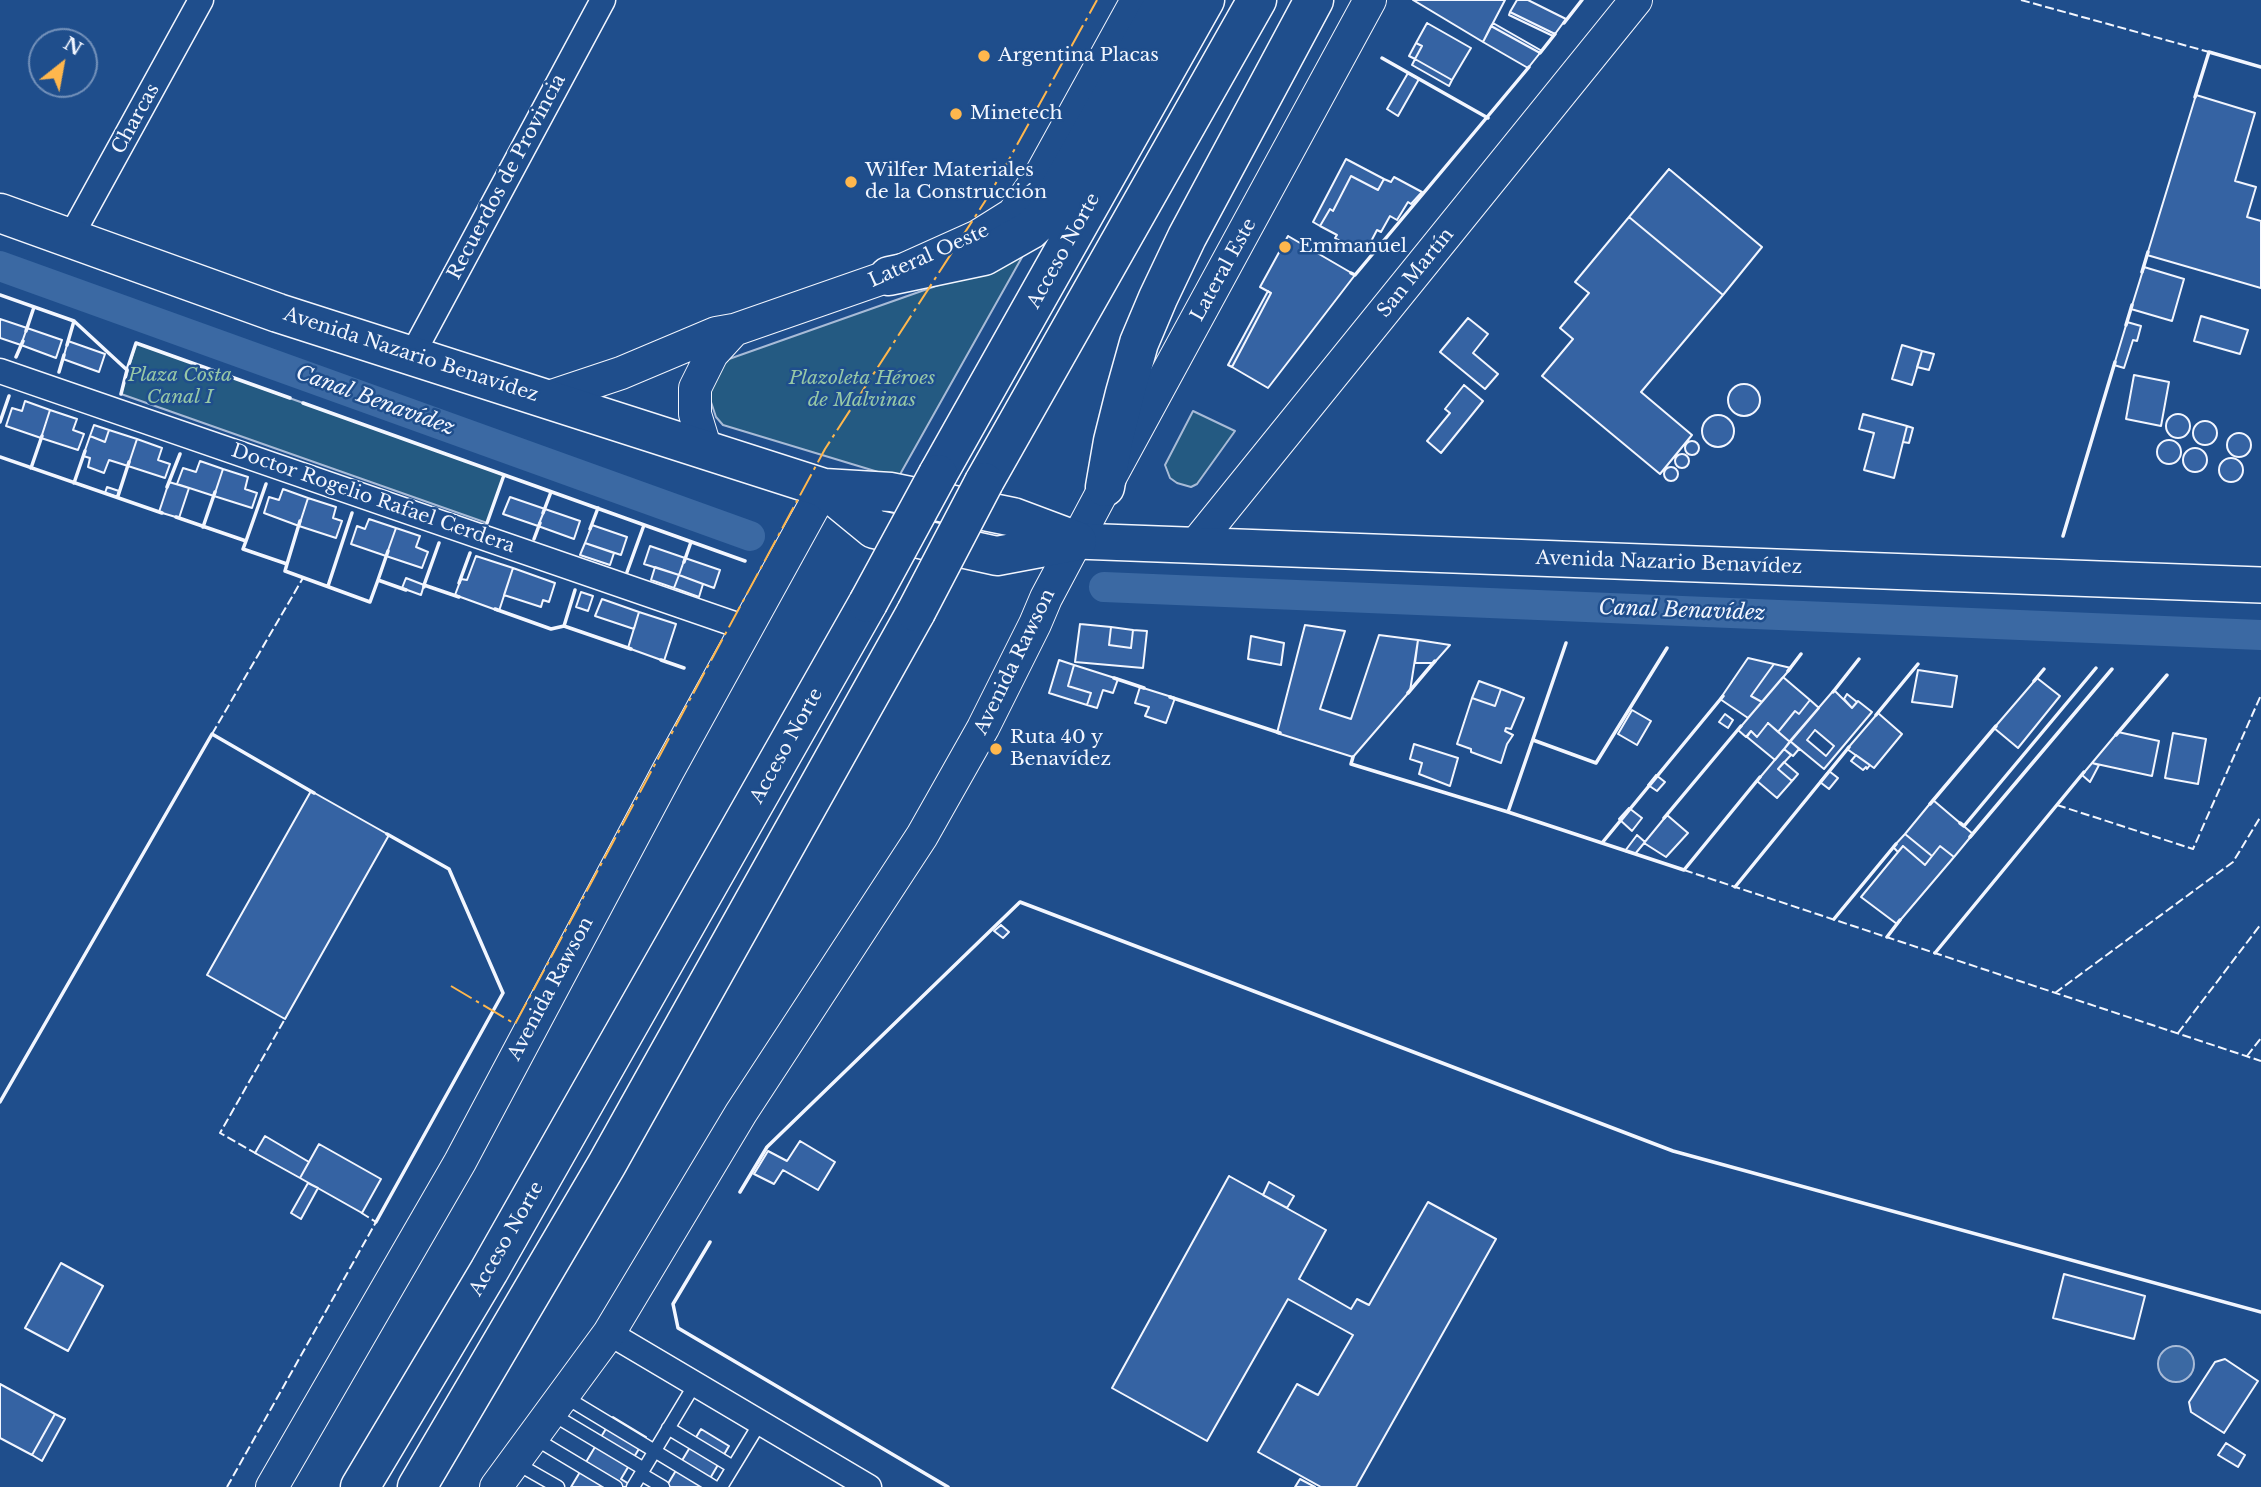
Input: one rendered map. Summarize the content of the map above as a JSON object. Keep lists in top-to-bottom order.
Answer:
{
  "streets": {
    "main road": ["Acceso Norte", "Avenida Nazario Benavídez"],
    "street": [
      "Charcas",
      "Recuerdos de Provincia",
      "Lateral Oeste",
      "Lateral Este",
      "San Martín",
      "Doctor Rogelio Rafael Cerdera",
      "Avenida Rawson"
    ]
  },
  "crossings": [
    ["Charcas", "Avenida Nazario Benavídez"],
    ["Recuerdos de Provincia", "Avenida Nazario Benavídez"],
    ["Lateral Oeste", "Avenida Nazario Benavídez"],
    ["Lateral Este", "Avenida Nazario Benavídez"],
    ["Lateral Este", "Avenida Rawson"],
    ["San Martín", "Avenida Nazario Benavídez"],
    ["Avenida Nazario Benavídez", "Avenida Rawson"],
    ["Doctor Rogelio Rafael Cerdera", "Avenida Rawson"]
  ],
  "water": ["Canal Benavídez"],
  "parks": ["Plaza Costa Canal I", "Plazoleta Héroes de Malvinas"],
  "places": [
    "Argentina Placas",
    "Minetech",
    "Wilfer Materiales de la Construcción",
    "Emmanuel",
    "Ruta 40 y Benavídez"
  ],
  "north": "top right"
}
